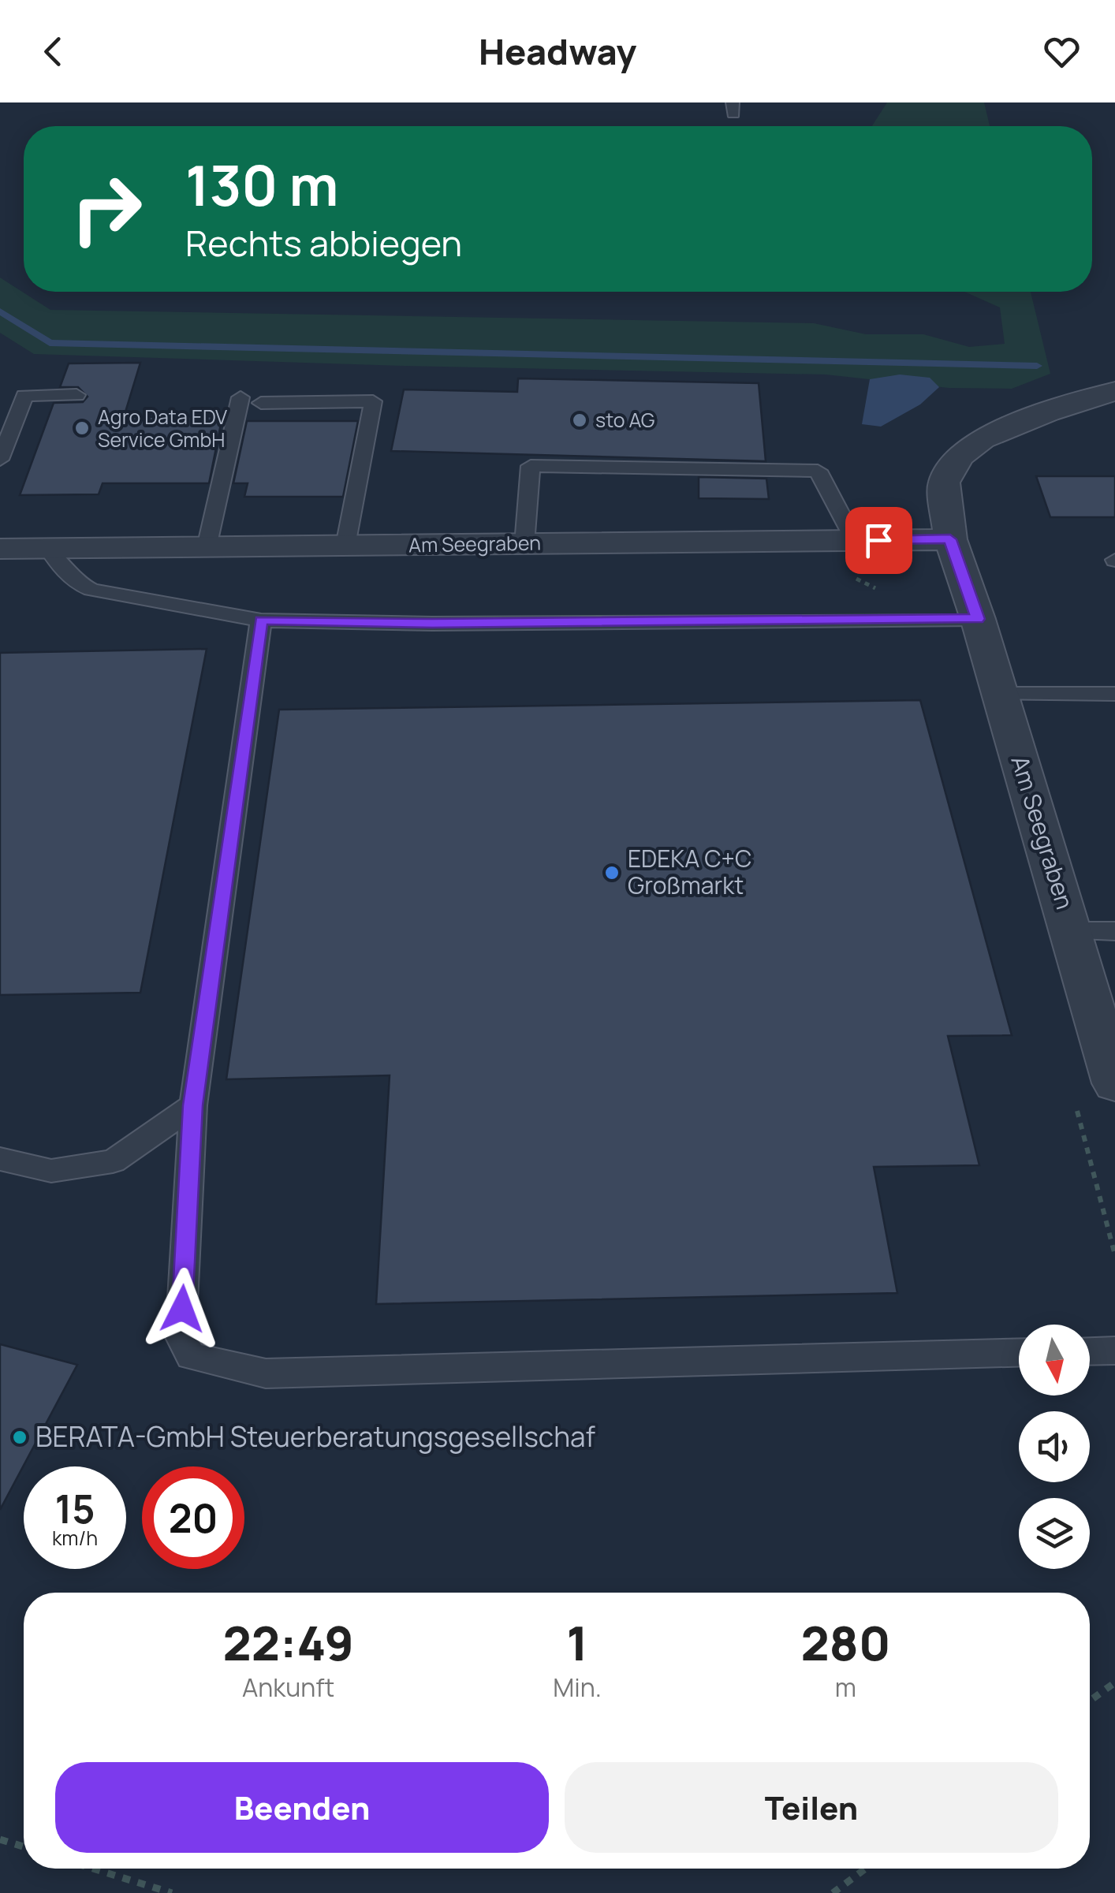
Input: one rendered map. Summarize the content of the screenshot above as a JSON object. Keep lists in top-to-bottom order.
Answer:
{
  "streets": {
    "street": ["Am Seegraben"]
  },
  "places": [
    "sto AG",
    "Agro Data EDV Service GmbH",
    "EDEKA C+C Großmarkt",
    "BERATA-GmbH Steuerberatungsgesellschaf"
  ],
  "north": "bottom",
  "page": {
    "header": "Headway",
    "turn": ["130 m", "Rechts abbiegen"],
    "speed": "15 km/h",
    "limit": "20",
    "eta": [
      "22:49",
      "Ankunft",
      "1",
      "Min.",
      "280",
      "m"
    ],
    "buttons": ["Beenden", "Teilen"]
  }
}
